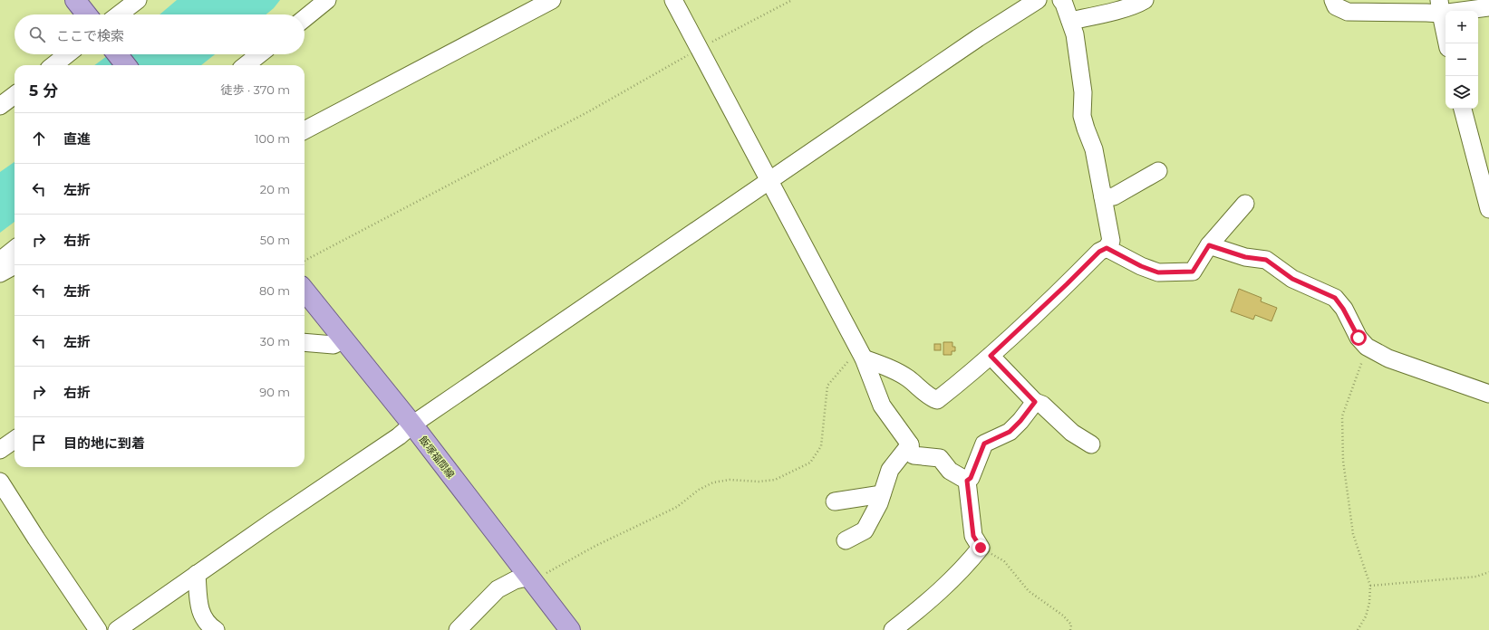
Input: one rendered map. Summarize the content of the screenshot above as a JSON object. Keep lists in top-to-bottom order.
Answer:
{
  "streets": {
    "main road": ["飯塚福間線"]
  },
  "page": {
    "map_buttons": ["+", "−"],
    "search": "ここで検索",
    "heading": ["5 分", "徒歩 · 370 m"],
    "list": [
      ["直進", "100 m"],
      ["左折", "20 m"],
      ["右折", "50 m"],
      ["左折", "80 m"],
      ["左折", "30 m"],
      ["右折", "90 m"],
      "目的地に到着"
    ]
  }
}
